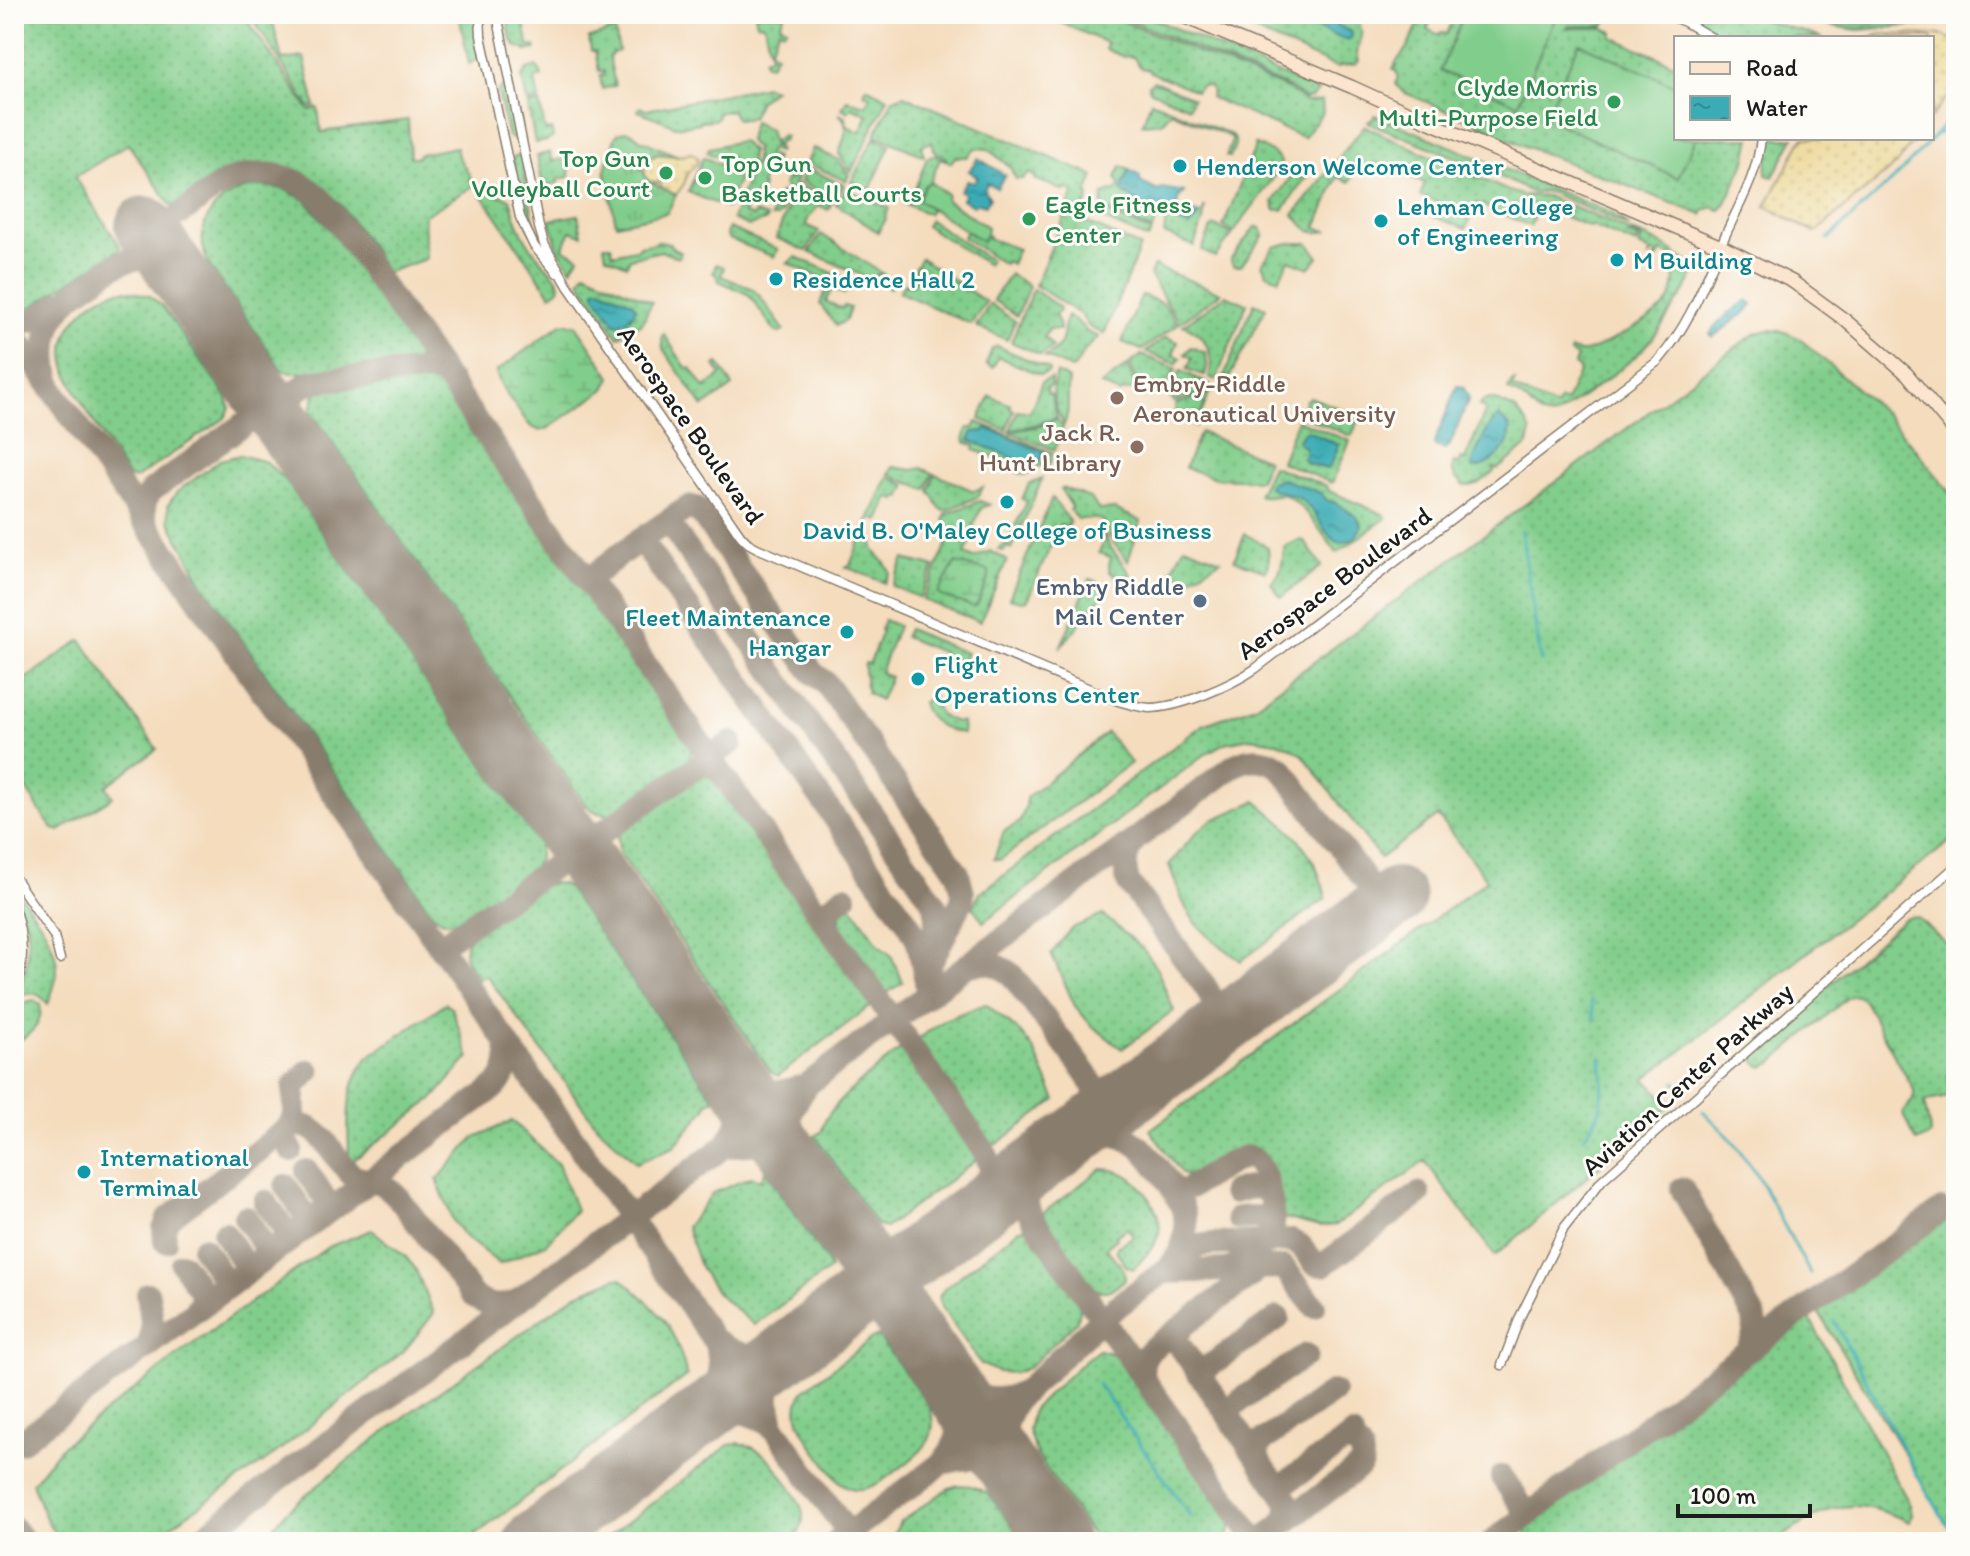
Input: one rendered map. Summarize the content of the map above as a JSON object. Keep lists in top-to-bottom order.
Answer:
{
  "streets": {
    "street": ["Aerospace Boulevard", "Aviation Center Parkway"]
  },
  "places": [
    "Clyde Morris Multi-Purpose Field",
    "Henderson Welcome Center",
    "Top Gun Volleyball Court",
    "Top Gun Basketball Courts",
    "Eagle Fitness Center",
    "Lehman College of Engineering",
    "M Building",
    "Residence Hall 2",
    "Embry-Riddle Aeronautical University",
    "Jack R. Hunt Library",
    "David B. O'Maley College of Business",
    "Embry Riddle Mail Center",
    "Fleet Maintenance Hangar",
    "Flight Operations Center",
    "International Terminal"
  ],
  "legend": ["Road", "Water"],
  "scale_bar": "100 m"
}
